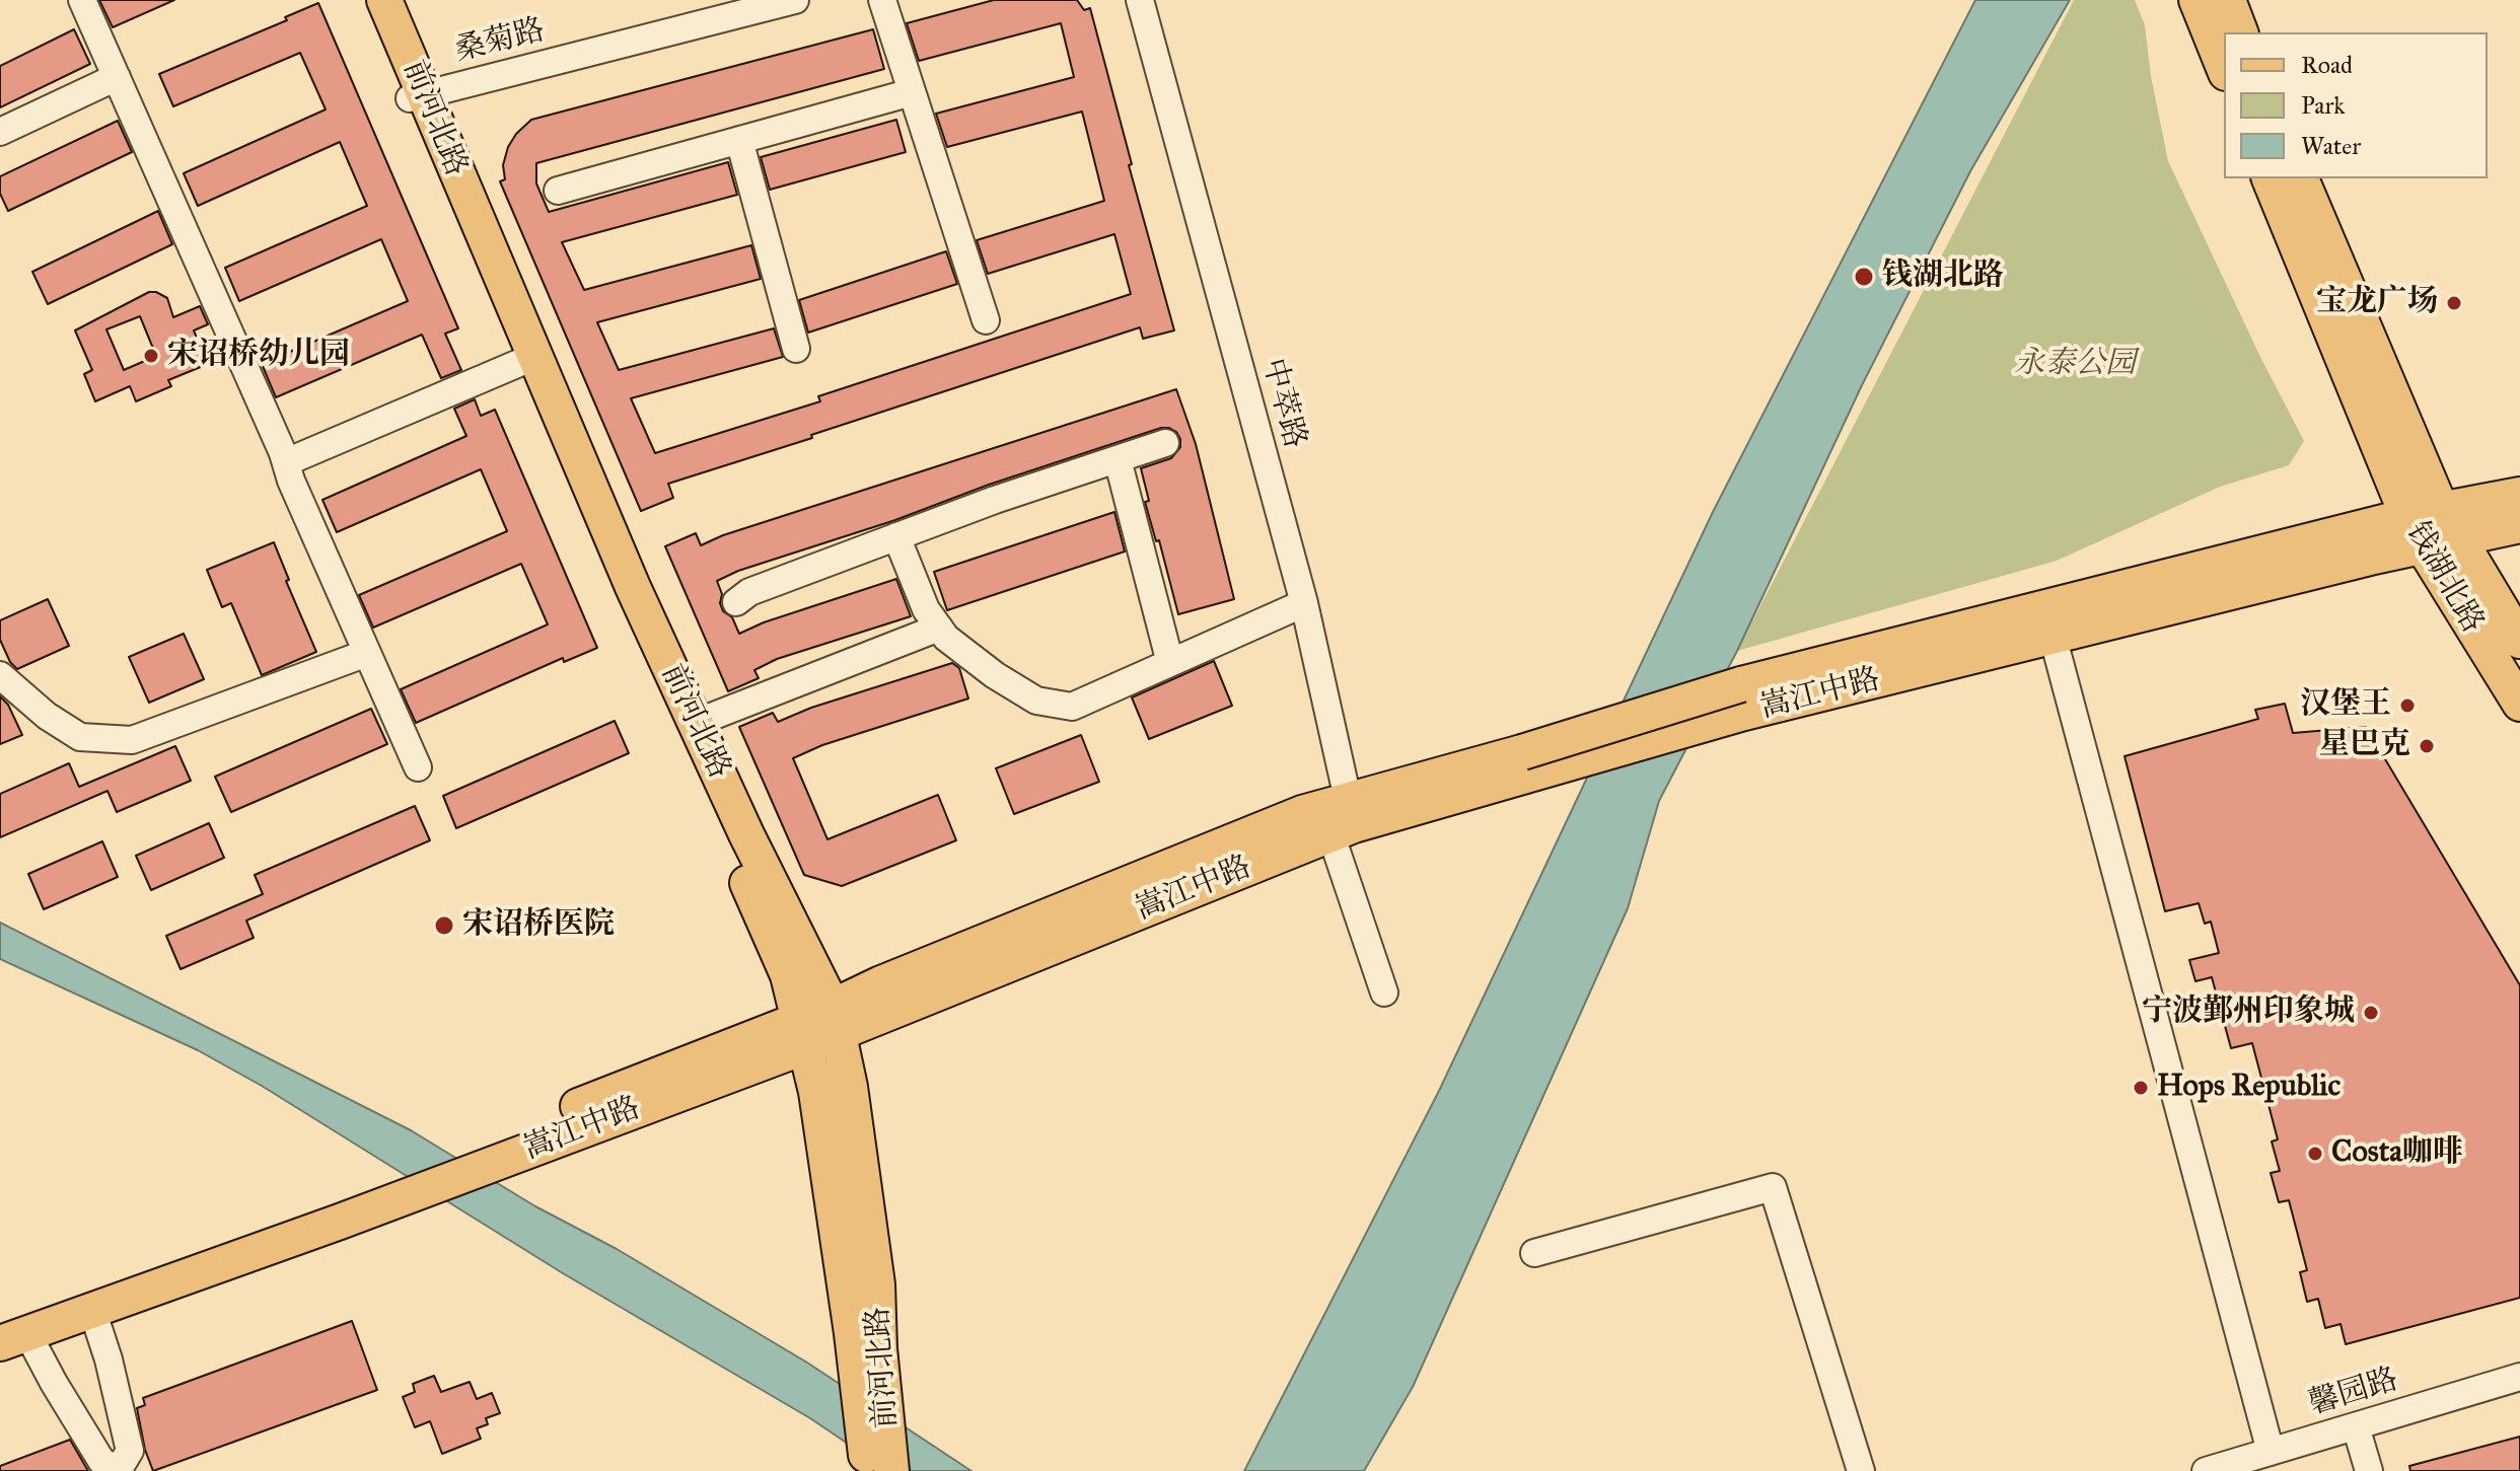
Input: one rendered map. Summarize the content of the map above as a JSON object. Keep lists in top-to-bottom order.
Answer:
{
  "streets": {
    "main road": ["前河北路", "钱湖北路", "嵩江中路"],
    "street": ["桑菊路", "中萃路", "馨园路"]
  },
  "crossings": [
    ["桑菊路", "前河北路"],
    ["前河北路", "嵩江中路"],
    ["中萃路", "嵩江中路"],
    ["钱湖北路", "嵩江中路"]
  ],
  "parks": ["永泰公园"],
  "places": [
    "钱湖北路",
    "宝龙广场",
    "宋诏桥幼儿园",
    "汉堡王",
    "星巴克",
    "宋诏桥医院",
    "宁波鄞州印象城",
    "Hops Republic",
    "Costa咖啡"
  ],
  "legend": ["Road", "Park", "Water"]
}
